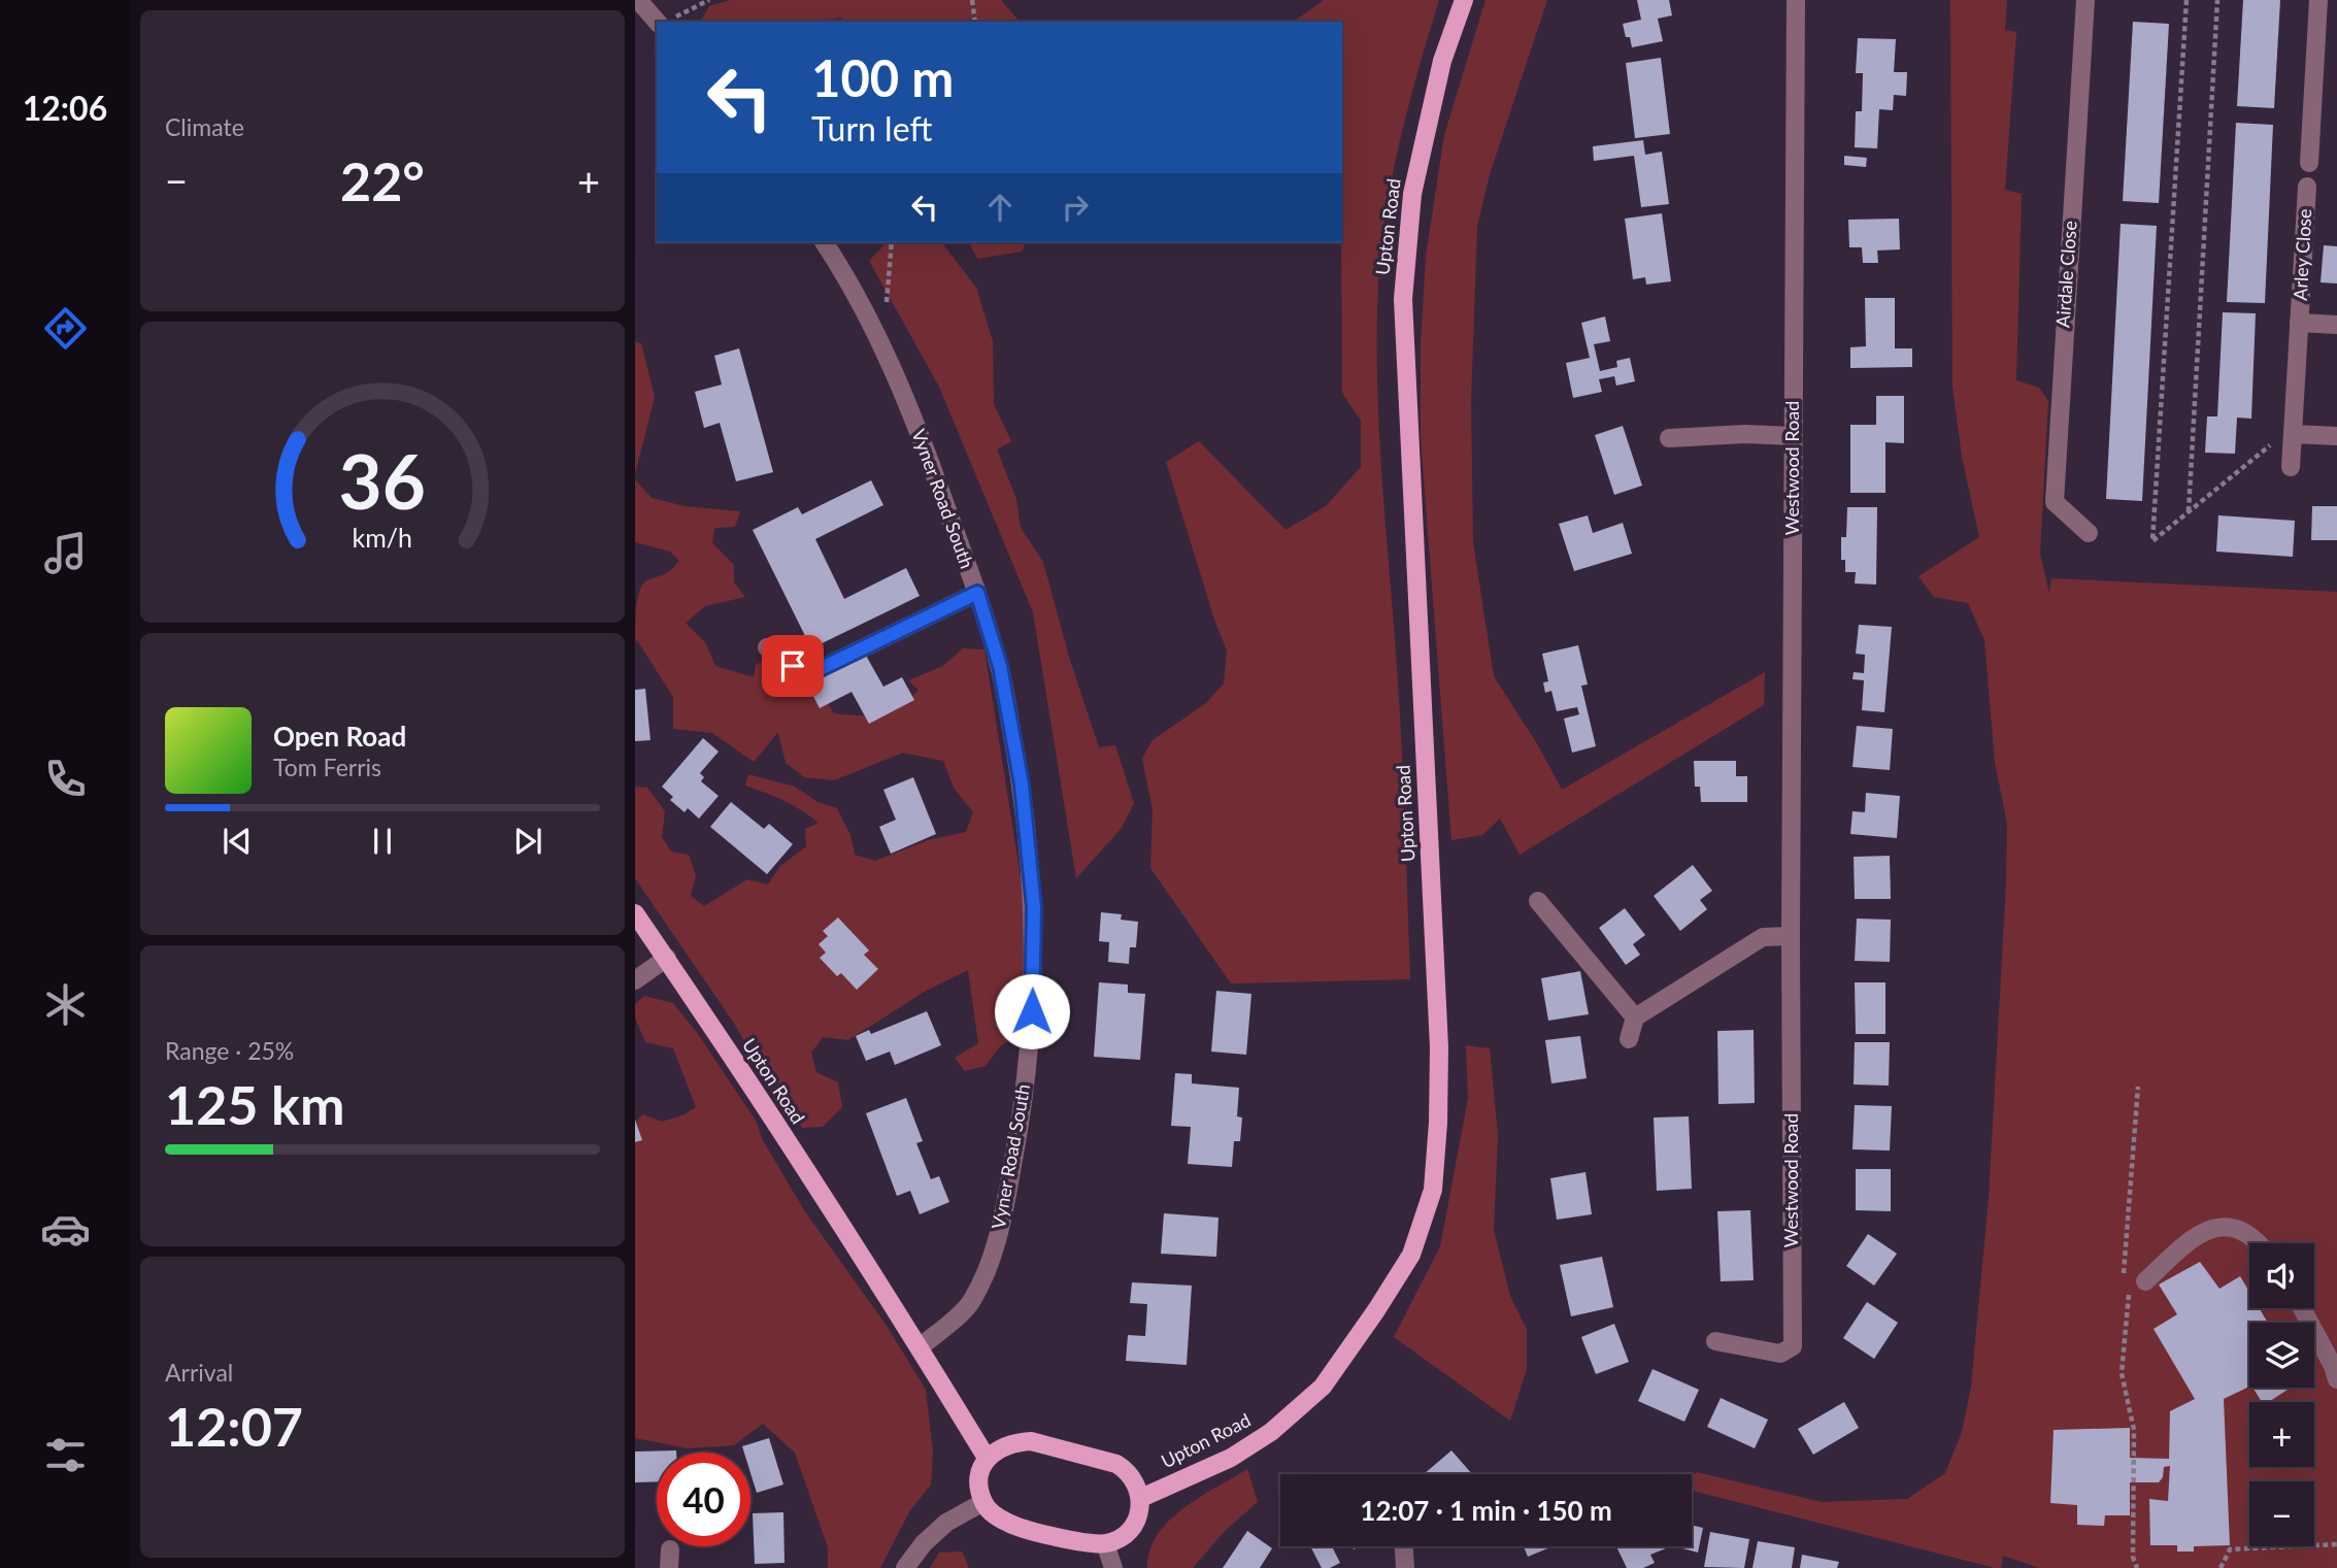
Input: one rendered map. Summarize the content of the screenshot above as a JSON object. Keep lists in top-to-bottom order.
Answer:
{
  "streets": {
    "main road": ["Upton Road"],
    "street": [
      "Arley Close",
      "Airdale Close",
      "Westwood Road",
      "Vyner Road South"
    ]
  },
  "crossings": [
    ["Upton Road", "Vyner Road South"]
  ],
  "page": {
    "tabs": "12:06",
    "tile": [
      "Climate",
      ["Range · 25%", "125 km"],
      ["Arrival", "12:07"]
    ],
    "turn": ["100 m", "Turn left"],
    "heat": ["−", "22°", "+"],
    "song": ["Open Road", "Tom Ferris"],
    "map_buttons": ["+", "−"],
    "limit": "40",
    "trip": "12:07 · 1 min · 150 m",
    "gauge": ["36", "km/h"]
  }
}
